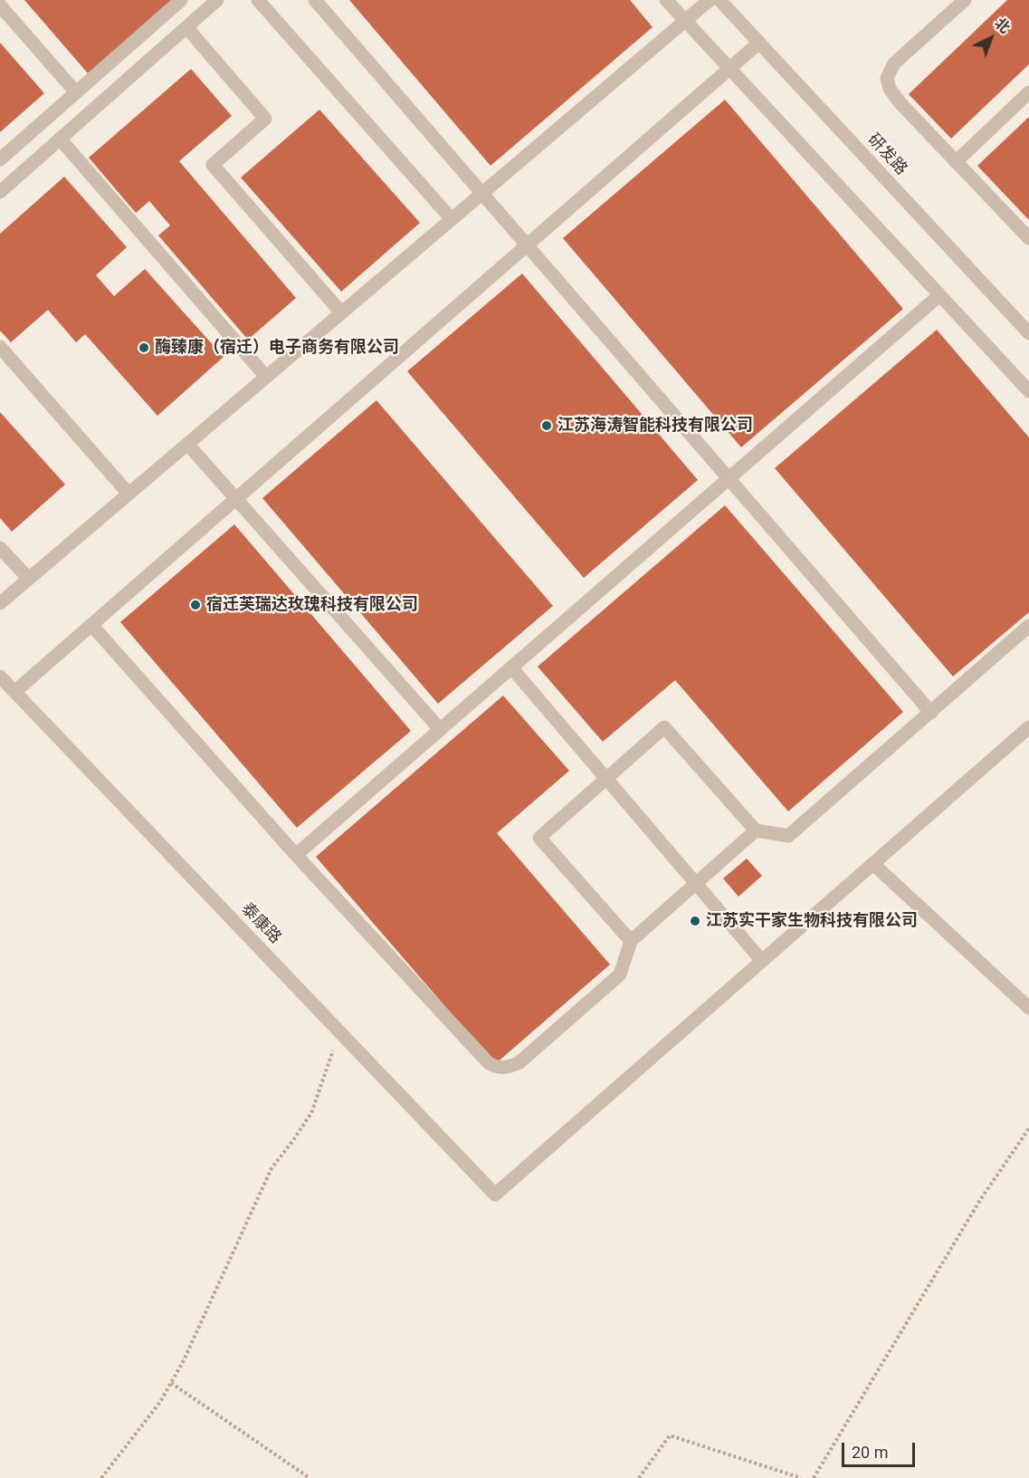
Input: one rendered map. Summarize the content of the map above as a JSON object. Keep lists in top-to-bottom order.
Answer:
{
  "streets": {
    "street": ["研发路", "泰康路"]
  },
  "places": [
    "酶臻康（宿迁）电子商务有限公司",
    "江苏海涛智能科技有限公司",
    "宿迁芙瑞达玫瑰科技有限公司",
    "江苏实干家生物科技有限公司"
  ],
  "scale_bar": "20 m",
  "north": "top right"
}
